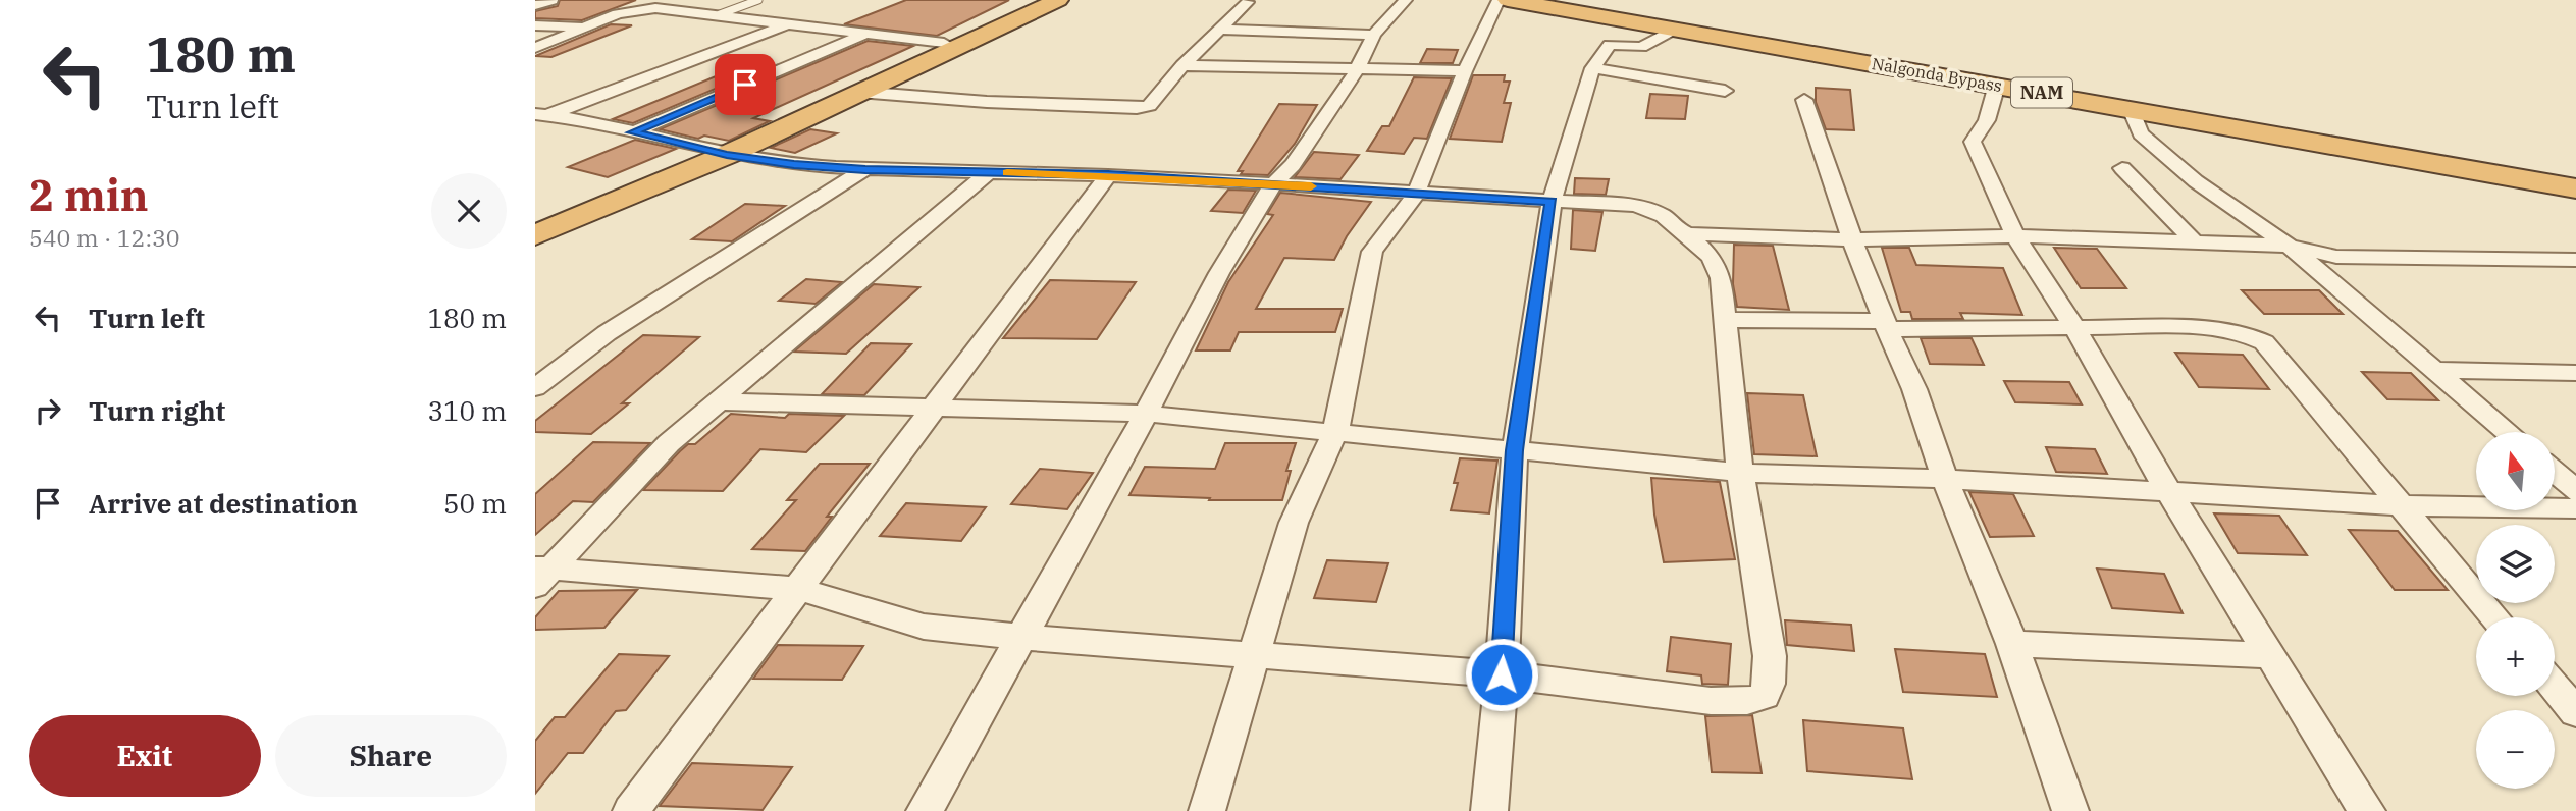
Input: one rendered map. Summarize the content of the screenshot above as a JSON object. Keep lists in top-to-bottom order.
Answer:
{
  "streets": {
    "highway": ["Nalgonda Bypass", "NAM"]
  },
  "north": "top",
  "page": {
    "turn": ["180 m", "Turn left"],
    "heading": ["2 min", "540 m · 12:30"],
    "list": [
      {
        "name": "Turn left",
        "value": "180 m"
      },
      {
        "name": "Turn right",
        "value": "310 m"
      },
      {
        "name": "Arrive at destination",
        "value": "50 m"
      }
    ],
    "map_buttons": ["+", "−"],
    "buttons": ["Exit", "Share"]
  }
}
